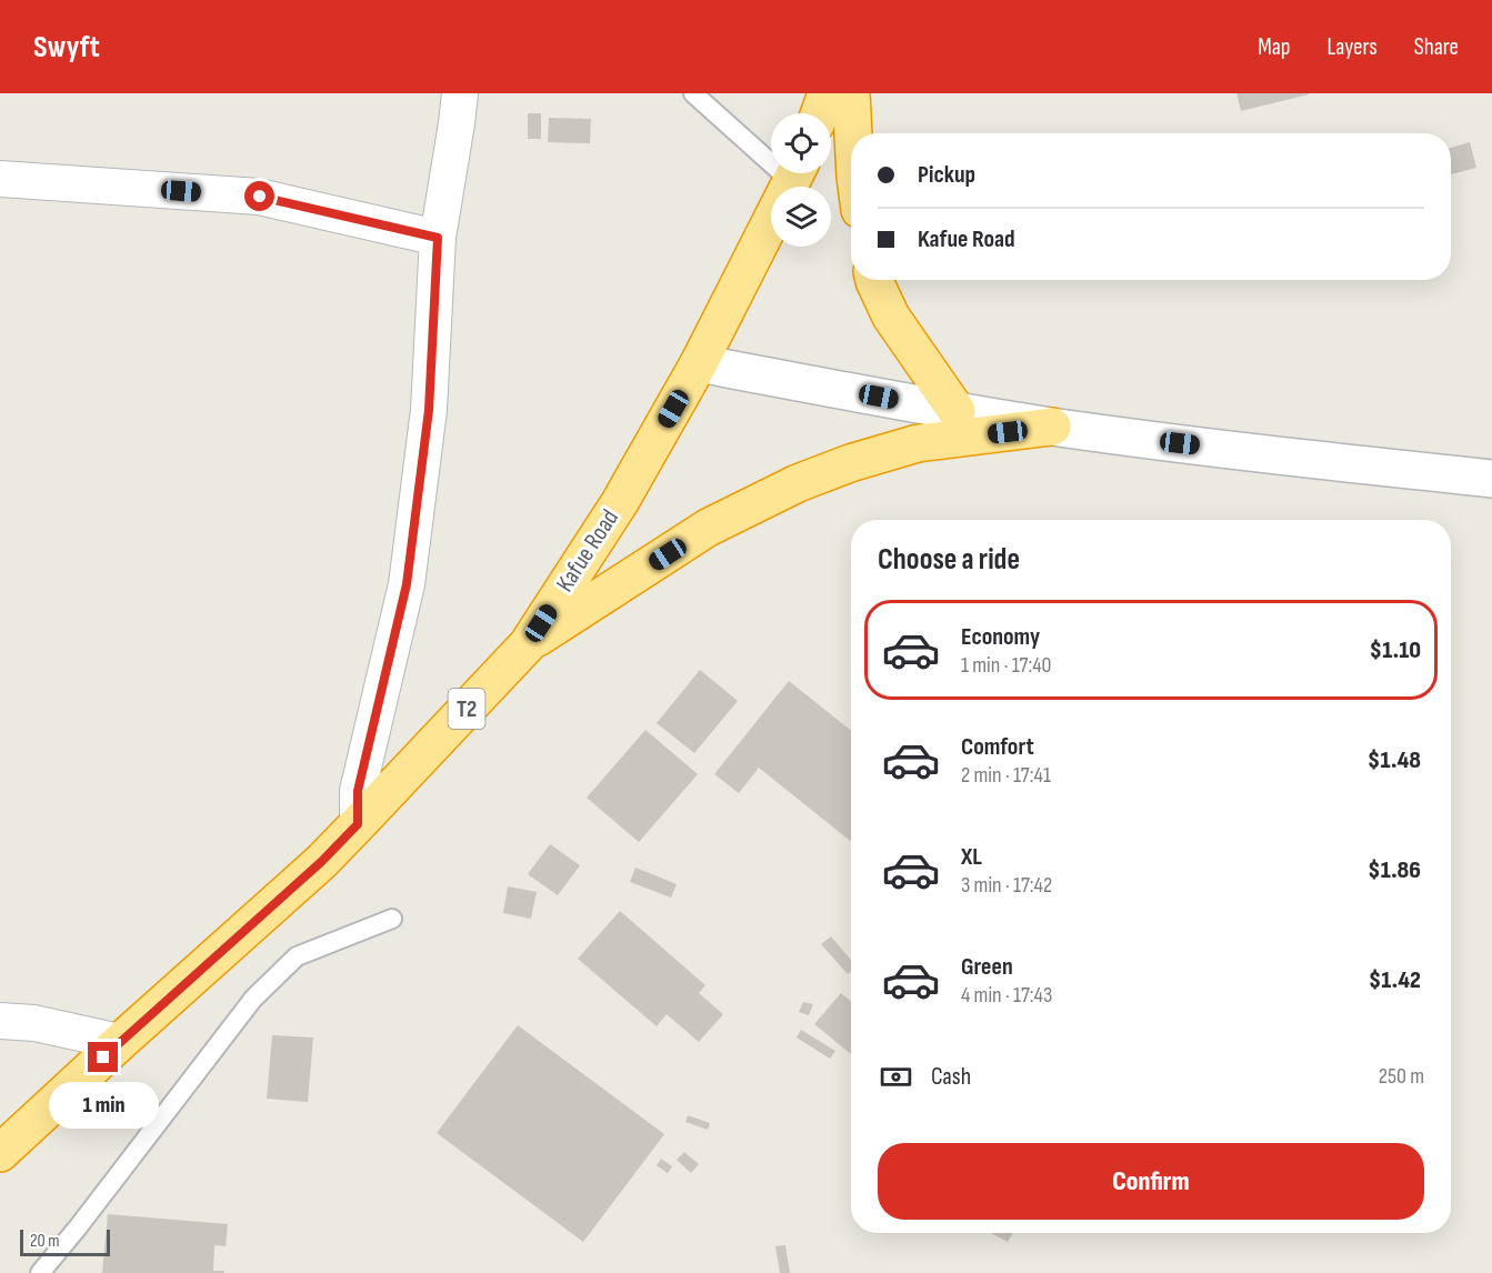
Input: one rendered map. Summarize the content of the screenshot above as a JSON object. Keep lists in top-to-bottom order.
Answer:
{
  "streets": {
    "highway": ["Kafue Road", "T2"]
  },
  "scale_bar": "20 m",
  "page": {
    "header": "Swyft",
    "nav": ["Map", "Layers", "Share"],
    "banner": ["Pickup", "Kafue Road"],
    "heading": "Choose a ride",
    "list": [
      {
        "name": "Economy",
        "note": "1 min · 17:40",
        "value": "$1.10"
      },
      {
        "name": "Comfort",
        "note": "2 min · 17:41",
        "value": "$1.48"
      },
      {
        "name": "XL",
        "note": "3 min · 17:42",
        "value": "$1.86"
      },
      {
        "name": "Green",
        "note": "4 min · 17:43",
        "value": "$1.42"
      }
    ],
    "pay": ["Cash", "250 m"],
    "bubble": "1 min",
    "buttons": "Confirm",
    "scale": "20 m"
  }
}
